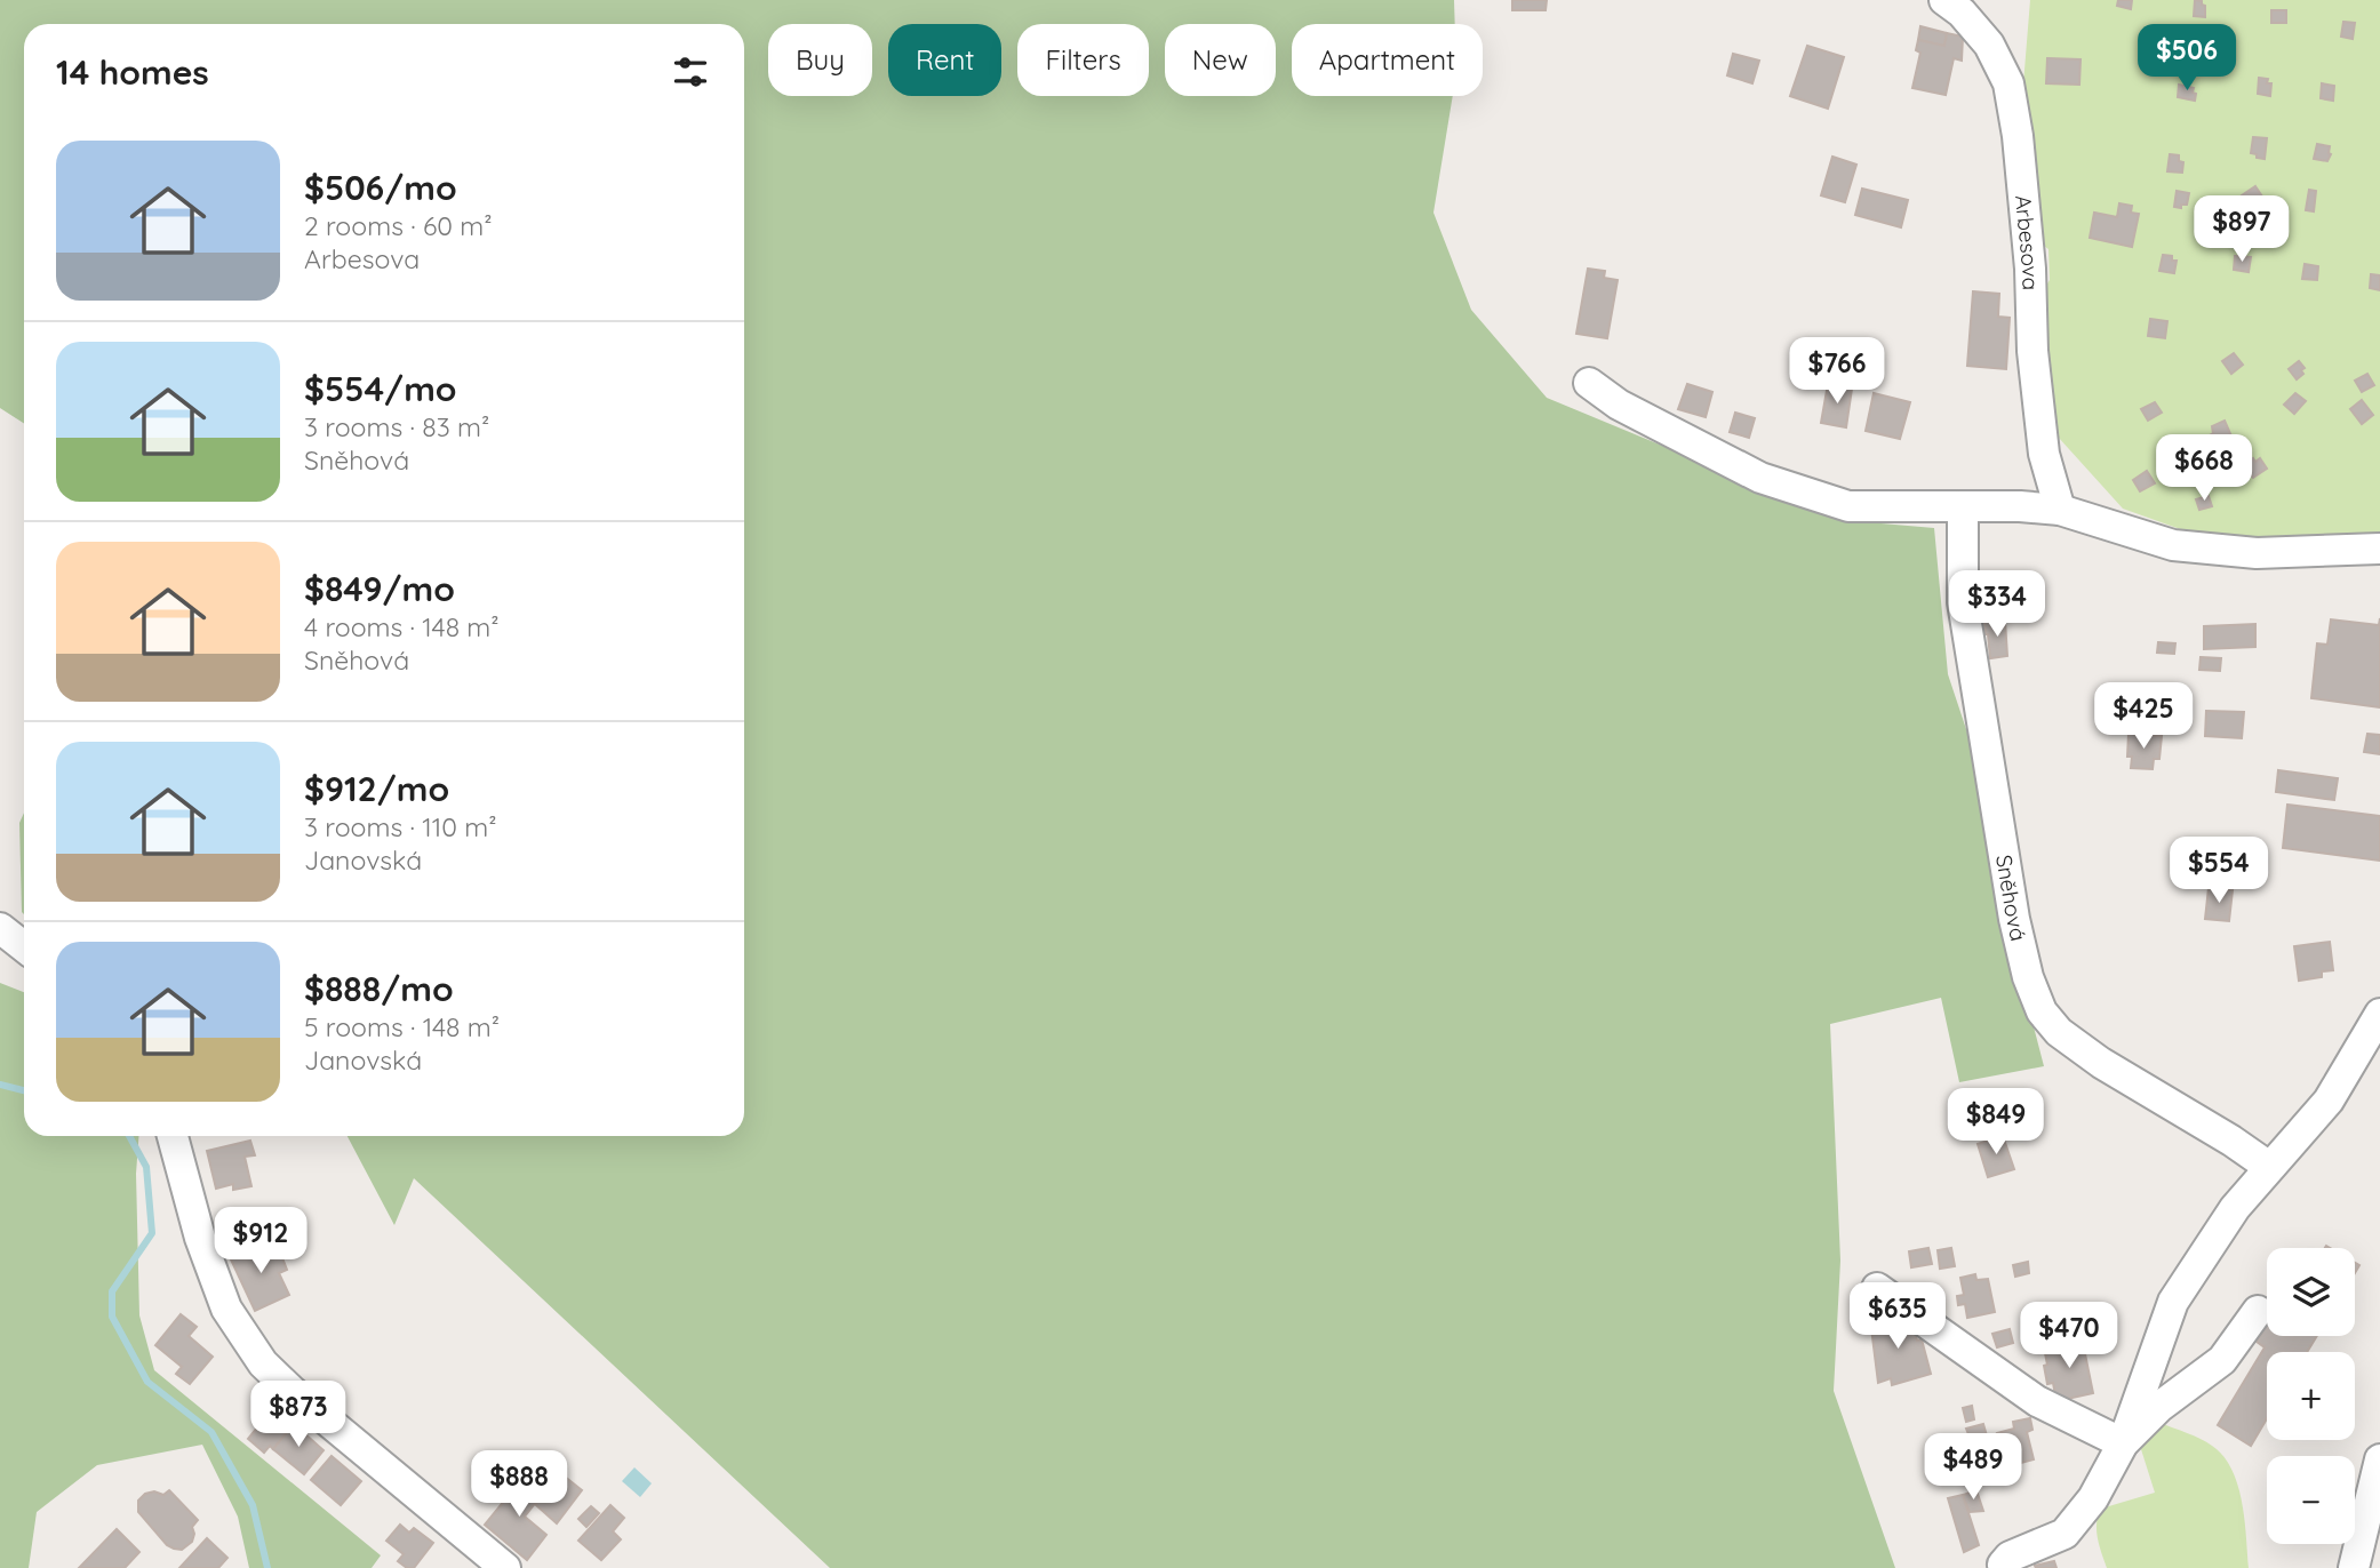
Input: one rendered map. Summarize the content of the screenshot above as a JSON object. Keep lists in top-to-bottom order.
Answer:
{
  "streets": {
    "street": ["Arbesova", "Sněhová"]
  },
  "page": {
    "price": [
      "$506",
      "$897",
      "$766",
      "$668",
      "$334",
      "$425",
      "$554",
      "$849",
      "$912",
      "$635",
      "$470",
      "$873",
      "$489",
      "$888"
    ],
    "chip": [
      "Buy",
      "Rent",
      "Filters",
      "New",
      "Apartment"
    ],
    "heading": "14 homes",
    "list": [
      {
        "name": "$506/mo",
        "note": "2 rooms · 60 m² · Arbesova"
      },
      {
        "name": "$554/mo",
        "note": "3 rooms · 83 m² · Sněhová"
      },
      {
        "name": "$849/mo",
        "note": "4 rooms · 148 m² · Sněhová"
      },
      {
        "name": "$912/mo",
        "note": "3 rooms · 110 m² · Janovská"
      },
      {
        "name": "$888/mo",
        "note": "5 rooms · 148 m² · Janovská"
      }
    ],
    "map_buttons": ["+", "−"]
  }
}
